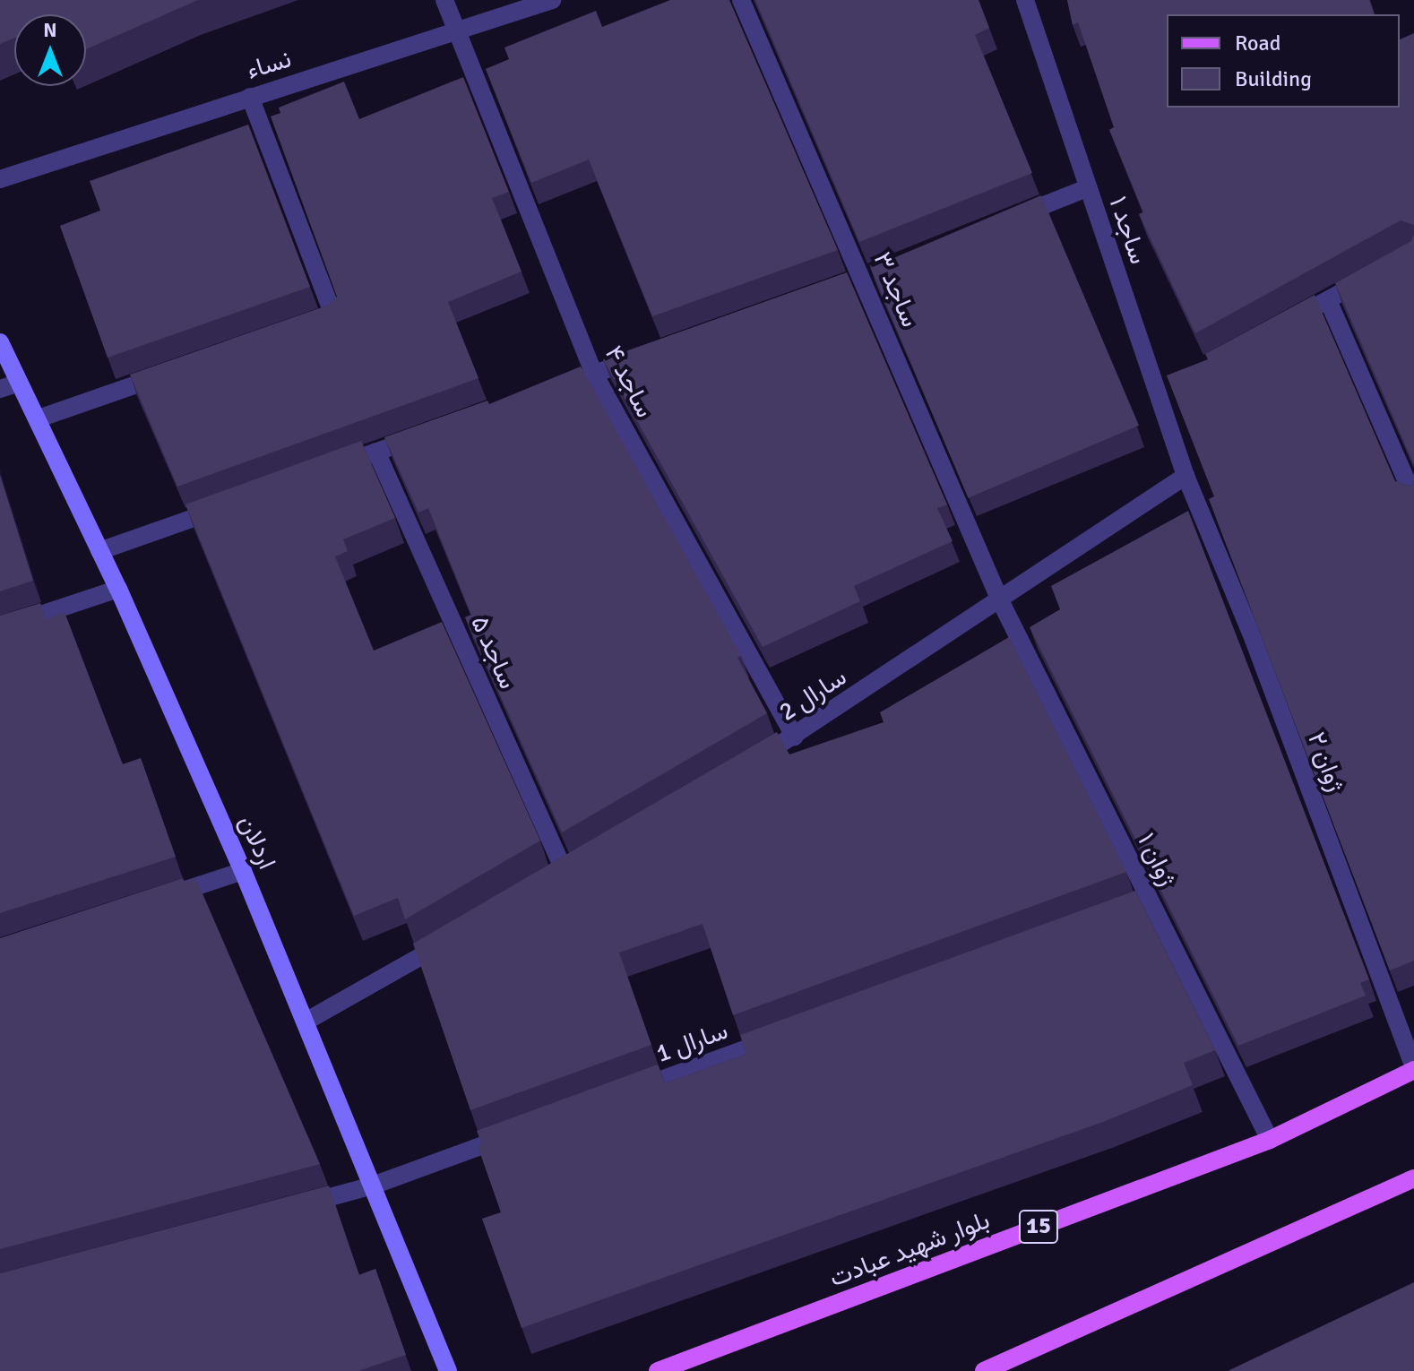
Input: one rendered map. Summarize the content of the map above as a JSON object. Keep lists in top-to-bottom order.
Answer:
{
  "streets": {
    "main road": ["15", "بلوار شهید عبادت"],
    "street": [
      "نساء",
      "ساجد ۱",
      "ساجد ۳",
      "ساجد ۴",
      "ساجد ۵",
      "سارال 2",
      "ژوان ۲",
      "اردلان",
      "ژوان ۱",
      "سارال 1"
    ]
  },
  "crossings": [
    ["نساء", "ساجد ۴"],
    ["ساجد ۱", "سارال 2"],
    ["ساجد ۱", "ژوان ۲"],
    ["ساجد ۳", "سارال 2"],
    ["ساجد ۳", "ژوان ۱"],
    ["ساجد ۴", "سارال 2"],
    ["سارال 2", "ژوان ۲"],
    ["سارال 2", "ژوان ۱"],
    ["ژوان ۲", "بلوار شهید عبادت"],
    ["ژوان ۱", "بلوار شهید عبادت"]
  ],
  "legend": ["Road", "Building"],
  "north": "top"
}
